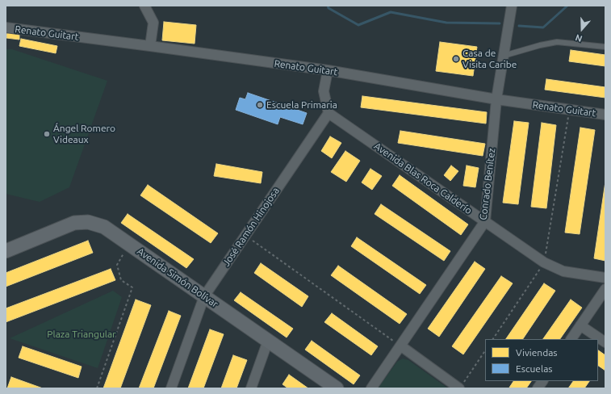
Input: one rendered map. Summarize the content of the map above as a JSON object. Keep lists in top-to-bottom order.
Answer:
{
  "streets": {
    "street": [
      "Renato Guitart",
      "Avenida Blas Roca Calderío",
      "Conrado Benítez",
      "José Ramón Hinojosa",
      "Avenida Simón Bolívar"
    ]
  },
  "crossings": [
    ["Renato Guitart", "Conrado Benítez"],
    ["Avenida Blas Roca Calderío", "Conrado Benítez"],
    ["Avenida Blas Roca Calderío", "José Ramón Hinojosa"],
    ["José Ramón Hinojosa", "Avenida Simón Bolívar"]
  ],
  "parks": ["Plaza Triangular"],
  "places": ["Casa de Visita Caribe", "Escuela Primaria", "Ángel Romero Videaux"],
  "legend": ["Viviendas", "Escuelas"],
  "north": "bottom"
}
